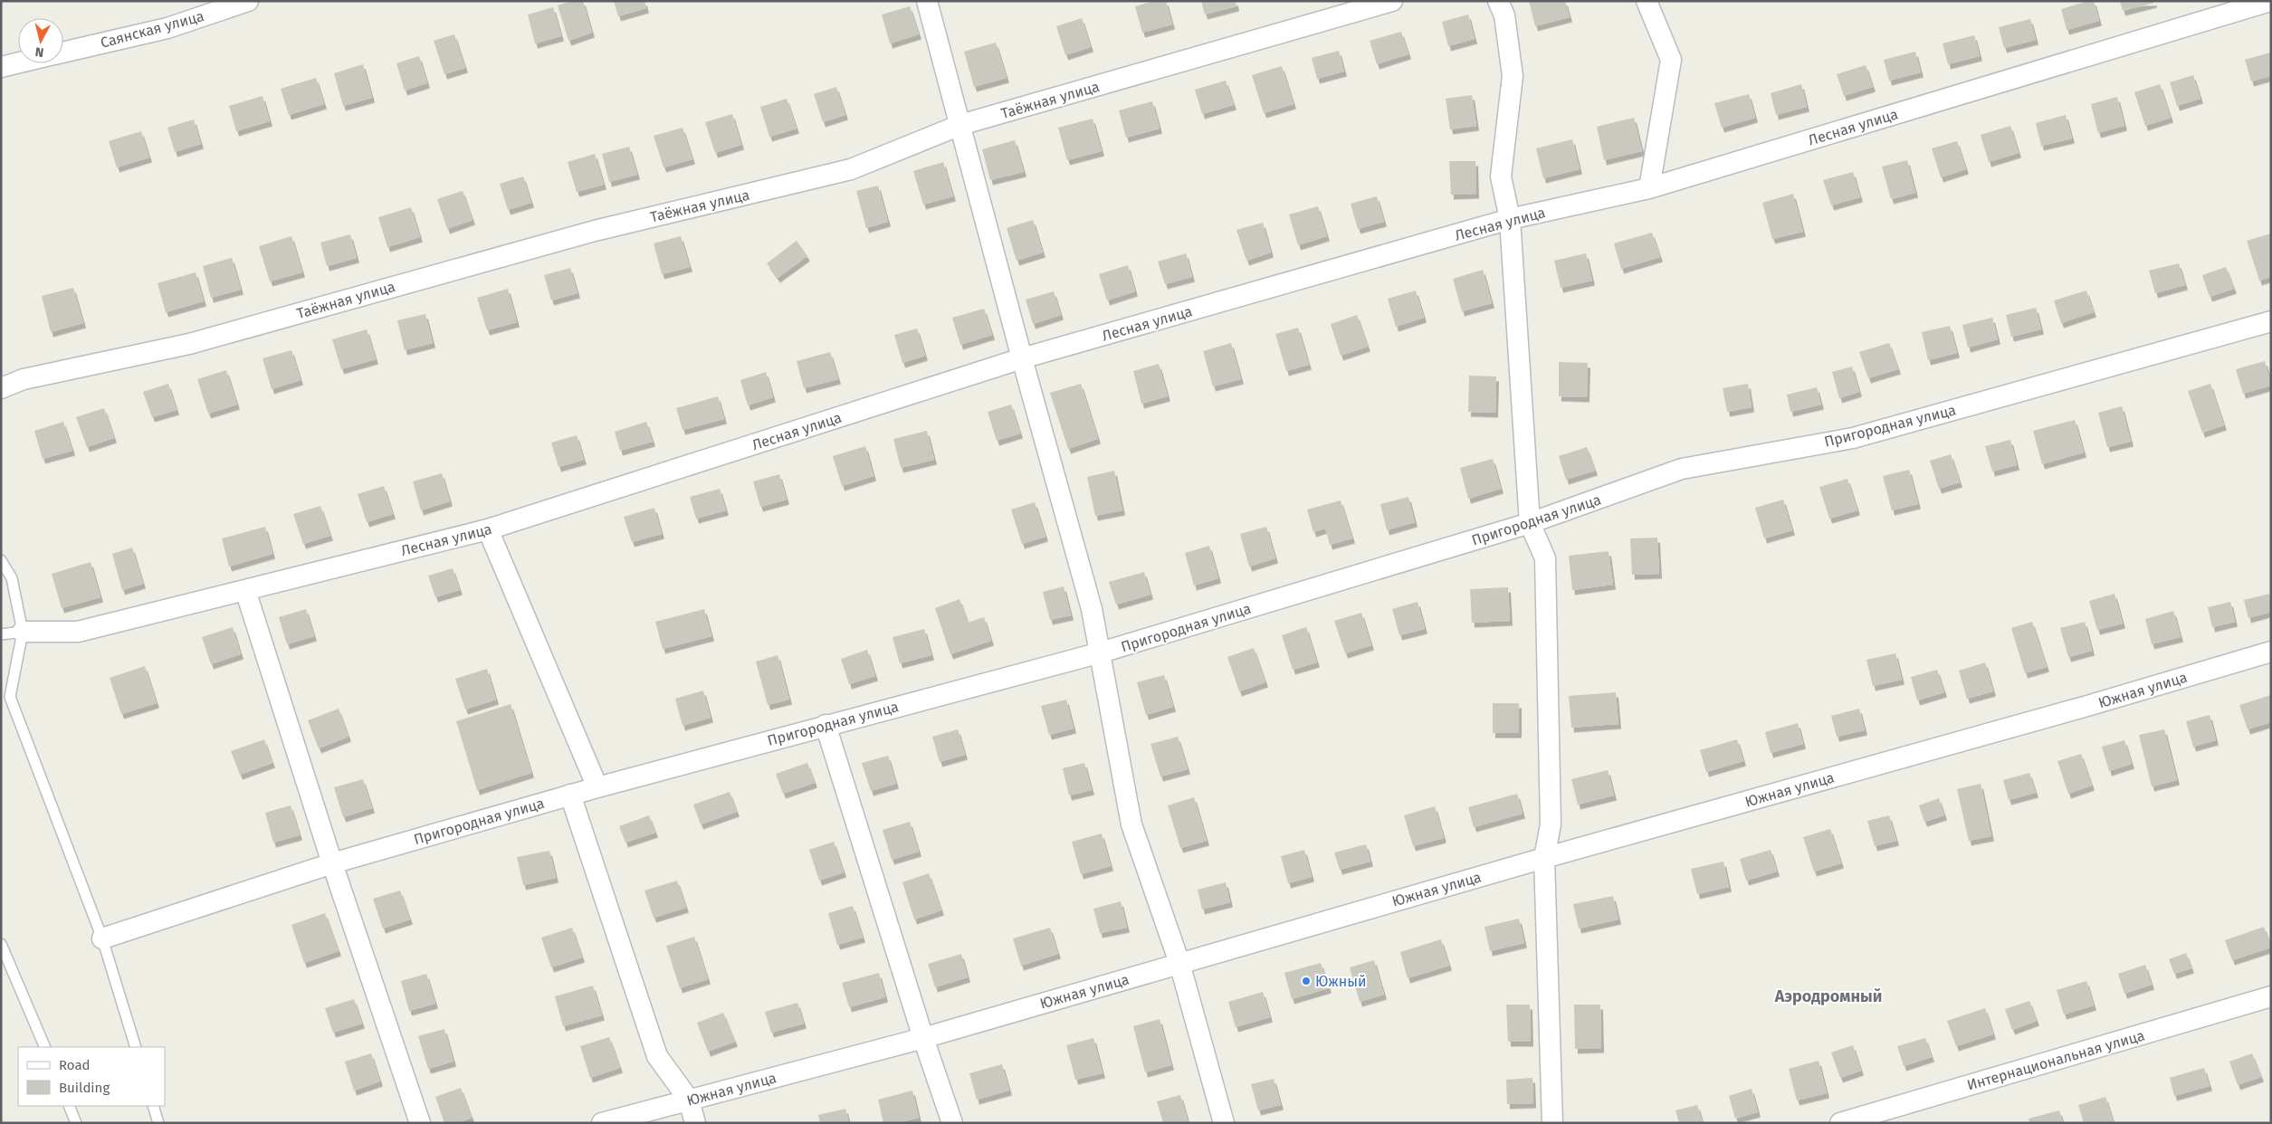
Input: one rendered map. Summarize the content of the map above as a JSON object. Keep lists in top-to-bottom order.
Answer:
{
  "streets": {
    "street": [
      "Саянская улица",
      "Таёжная улица",
      "Лесная улица",
      "Пригородная улица",
      "Южная улица",
      "Интернациональная улица"
    ]
  },
  "districts": ["Аэродромный"],
  "places": ["Южный"],
  "legend": ["Road", "Building"],
  "north": "bottom"
}
